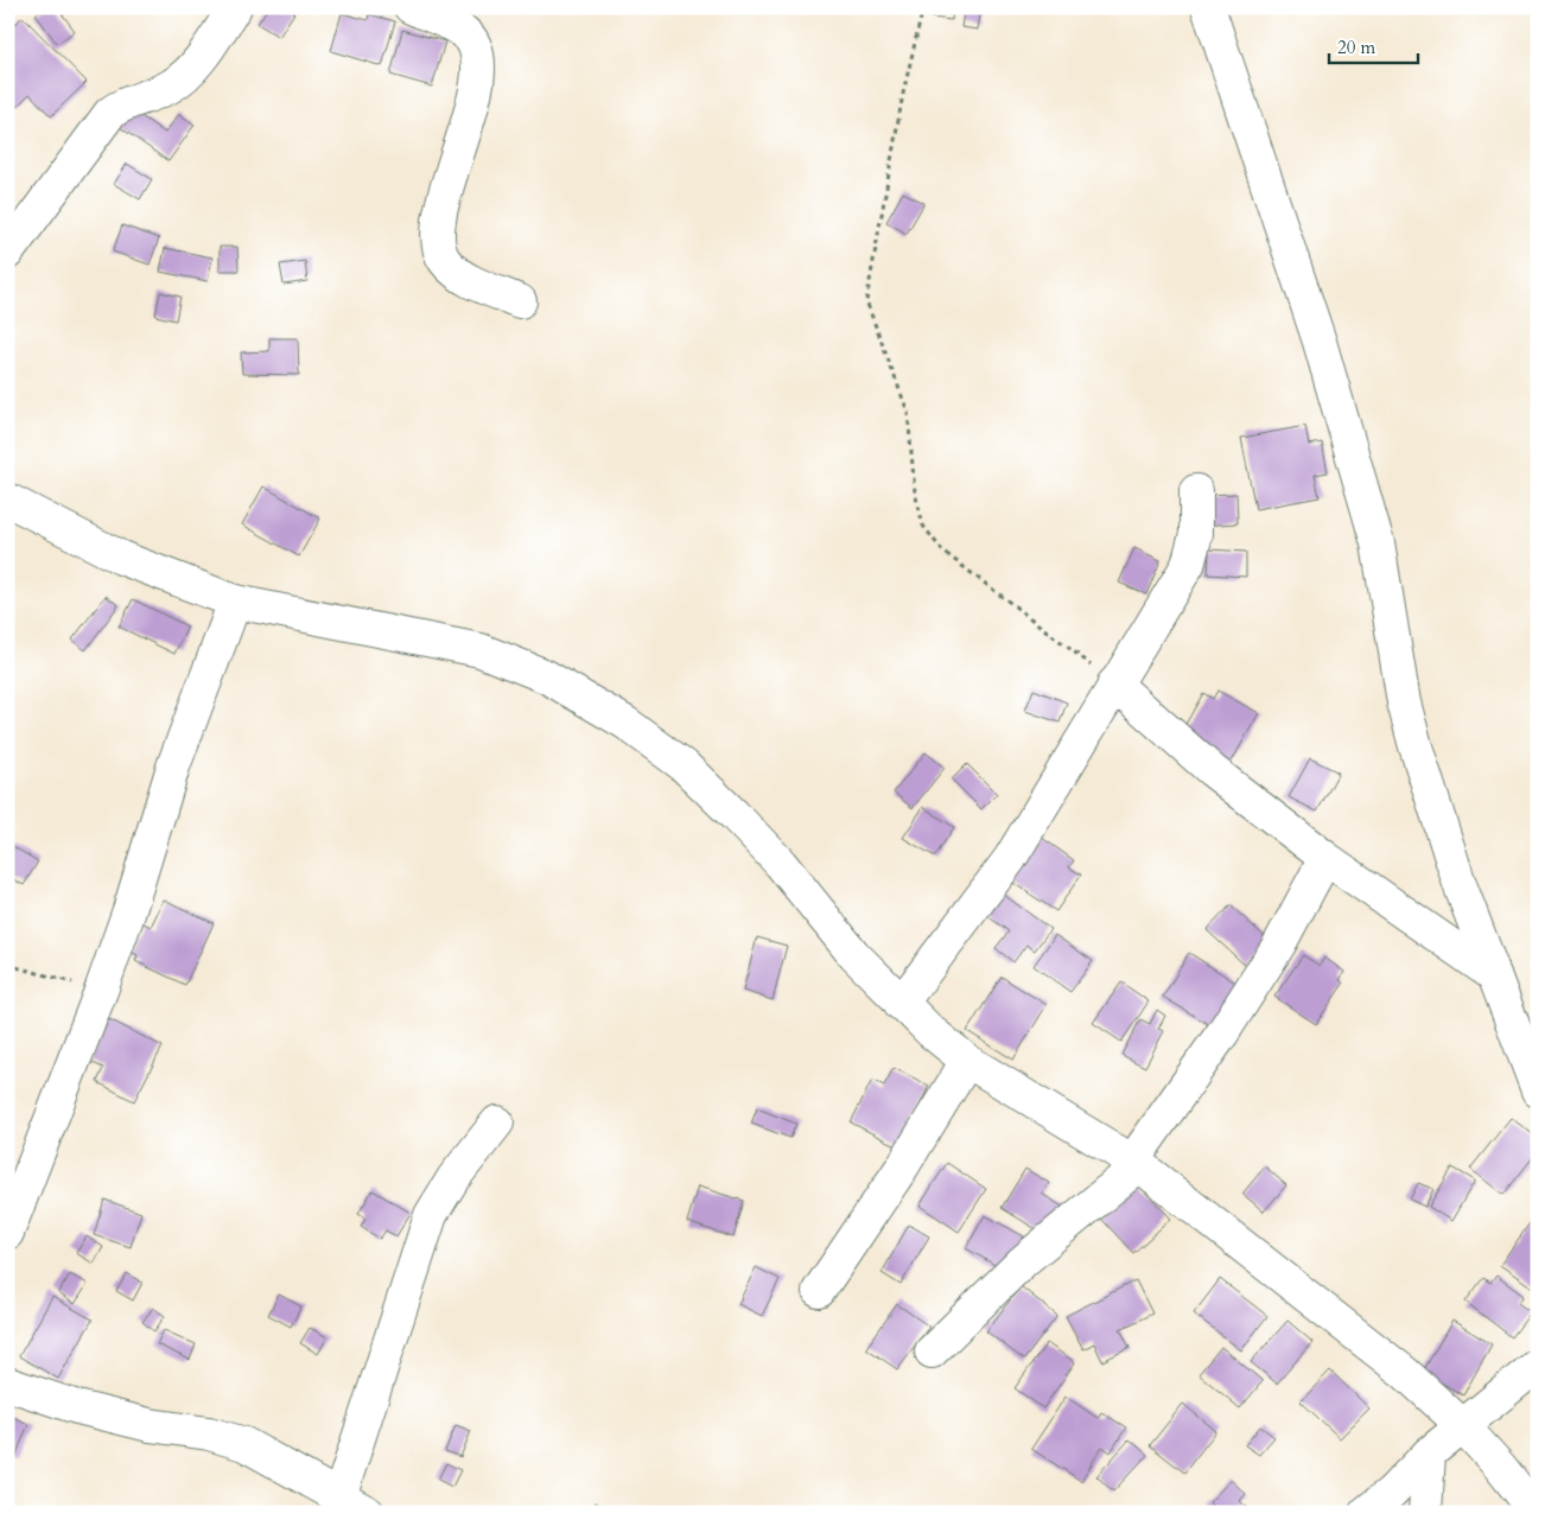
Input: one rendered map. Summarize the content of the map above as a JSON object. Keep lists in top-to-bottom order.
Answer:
{
  "scale_bar": "20 m"
}
